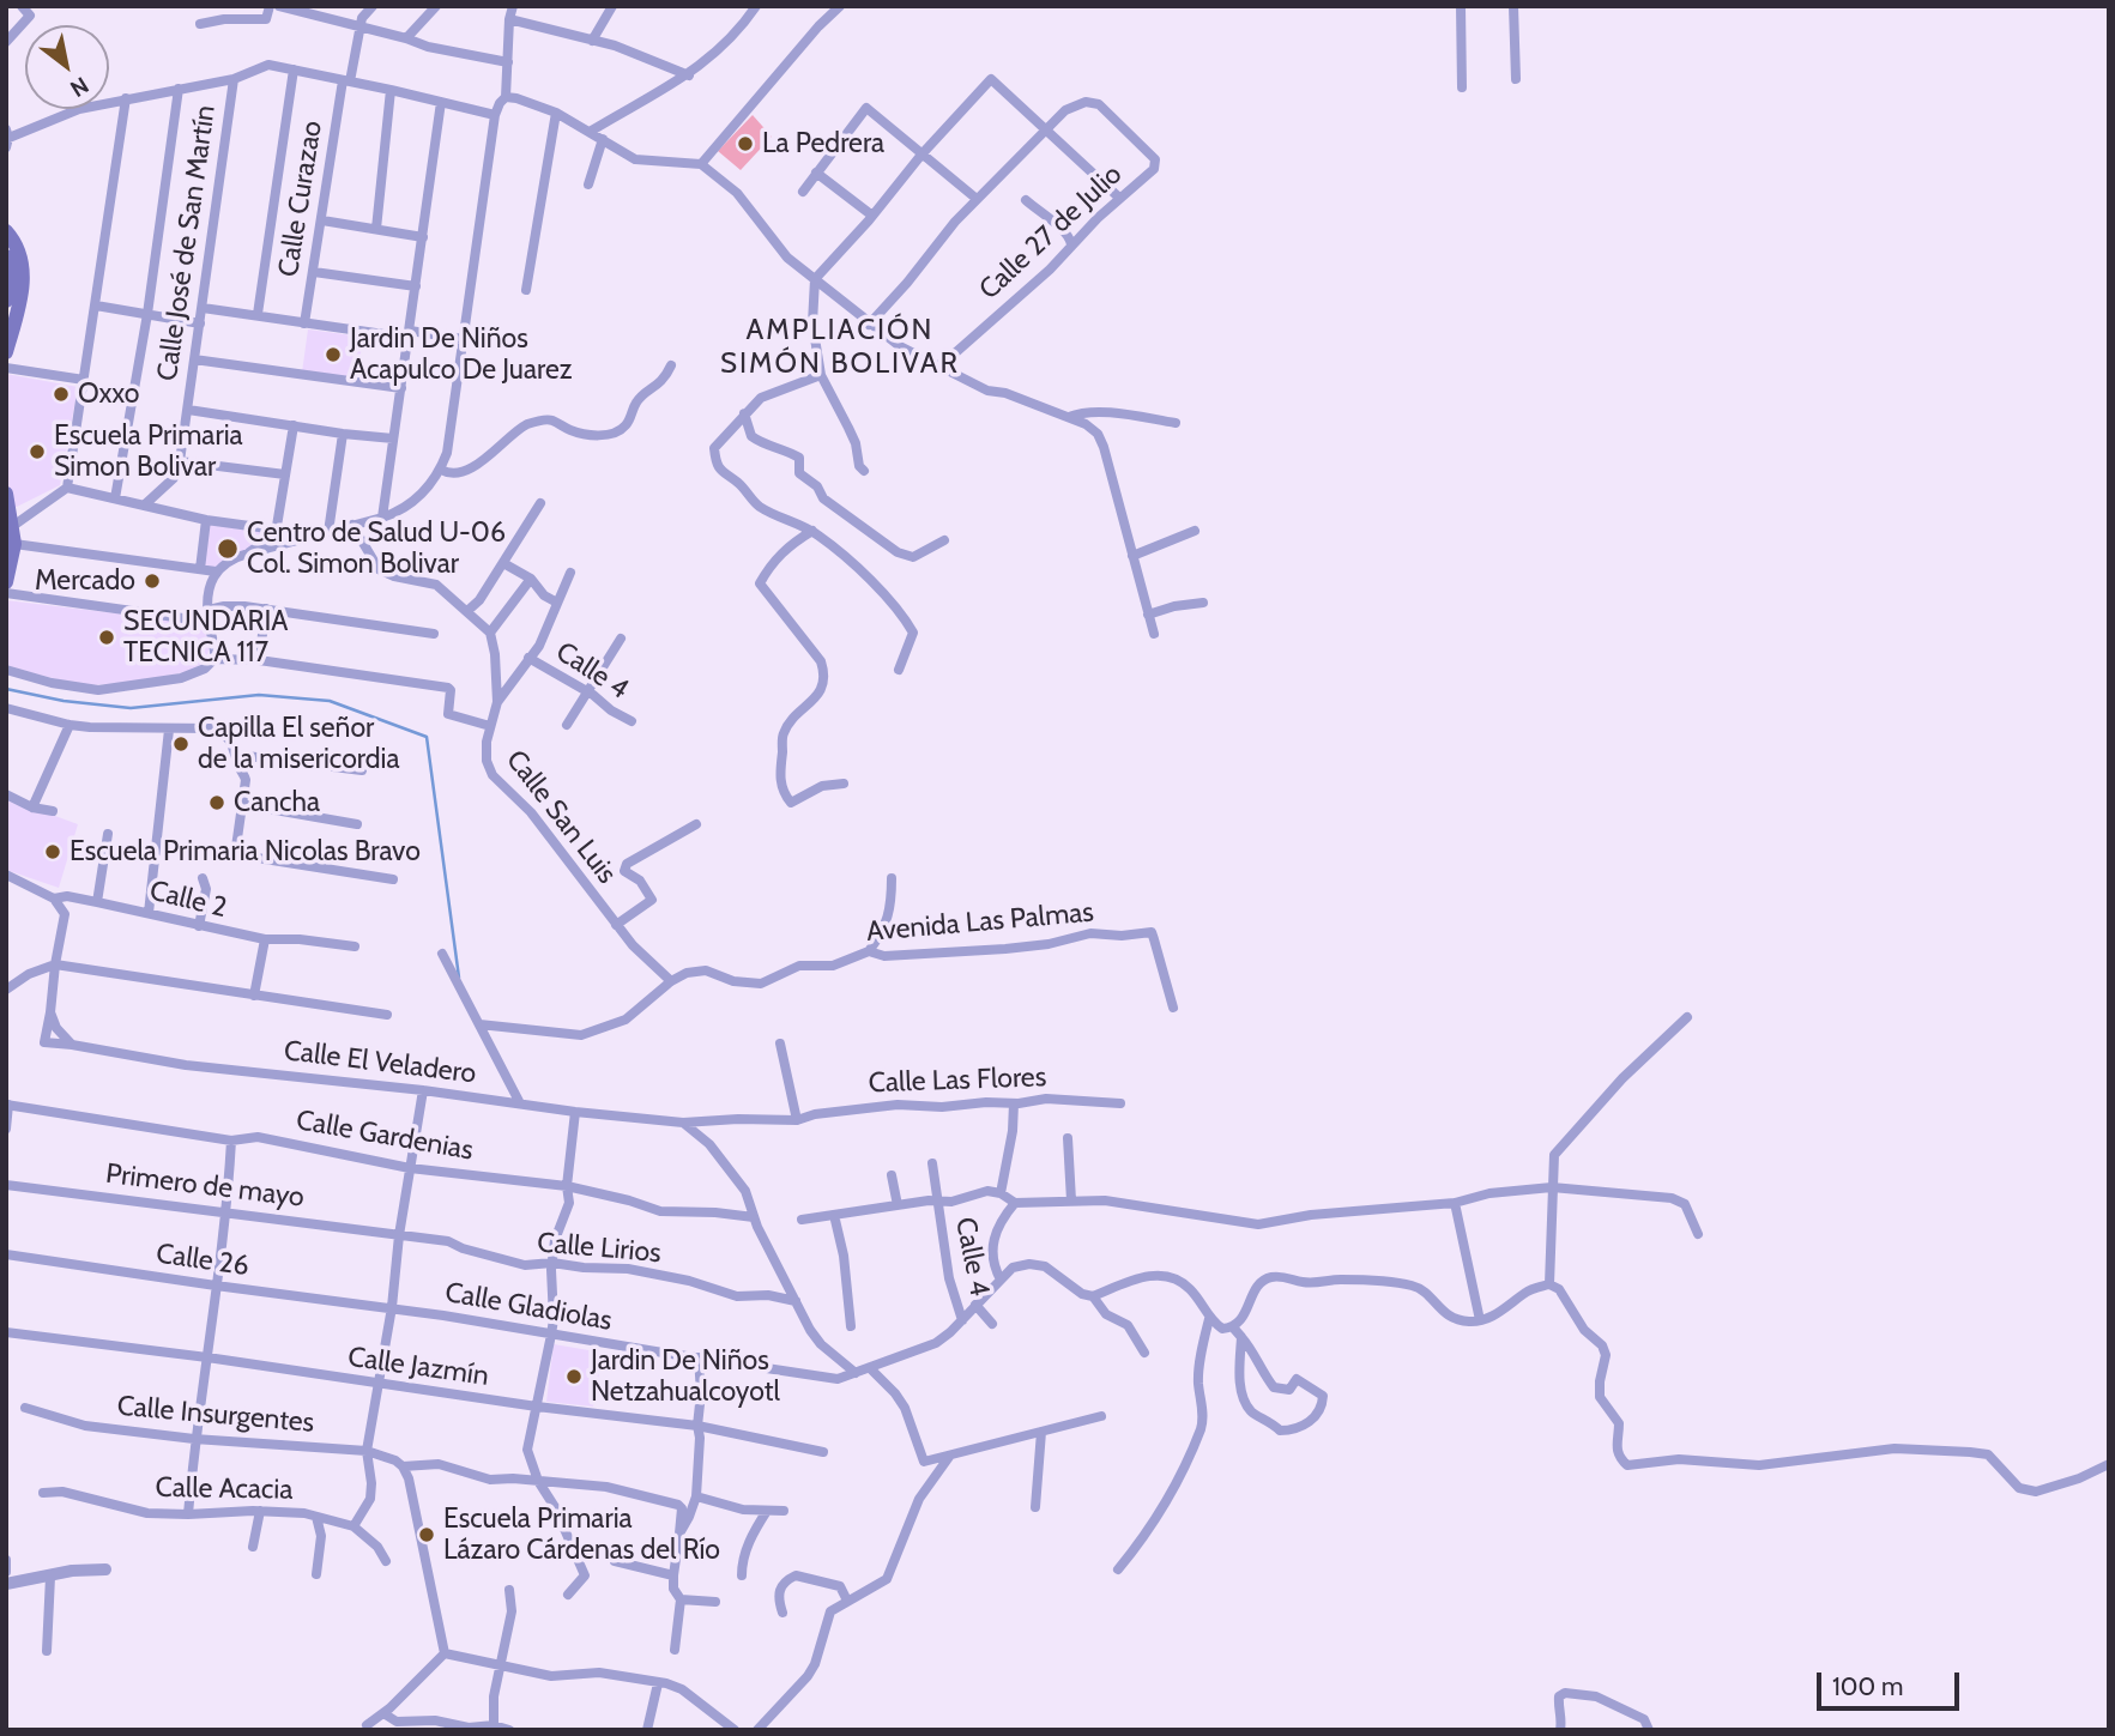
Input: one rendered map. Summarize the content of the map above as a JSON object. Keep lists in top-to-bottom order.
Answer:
{
  "streets": {
    "street": [
      "Calle Curazao",
      "Calle 27 de Julio",
      "Calle José de San Martín",
      "Calle 4",
      "Calle San Luis",
      "Calle 2",
      "Avenida Las Palmas",
      "Calle El Veladero",
      "Calle Las Flores",
      "Calle Gardenias",
      "Primero de mayo",
      "Calle Lirios",
      "Calle 26",
      "Calle Gladiolas",
      "Calle Jazmín",
      "Calle Insurgentes",
      "Calle Acacia"
    ]
  },
  "crossings": [
    ["Calle 4", "Calle San Luis"],
    ["Calle 4", "Calle Gladiolas"],
    ["Calle San Luis", "Avenida Las Palmas"],
    ["Calle El Veladero", "Calle Las Flores"],
    ["Primero de mayo", "Calle Lirios"],
    ["Calle 26", "Calle Gladiolas"]
  ],
  "districts": ["AMPLIACIÓN SIMÓN BOLIVAR"],
  "places": [
    "La Pedrera",
    "Jardin De Niños Acapulco De Juarez",
    "Oxxo",
    "Escuela Primaria Simon Bolivar",
    "Centro de Salud U-06 Col. Simon Bolivar",
    "Mercado",
    "SECUNDARIA TECNICA 117",
    "Capilla El señor de la misericordia",
    "Cancha",
    "Escuela Primaria Nicolas Bravo",
    "Jardin De Niños Netzahualcoyotl",
    "Escuela Primaria Lázaro Cárdenas del Río"
  ],
  "scale_bar": "100 m",
  "north": "bottom right"
}
